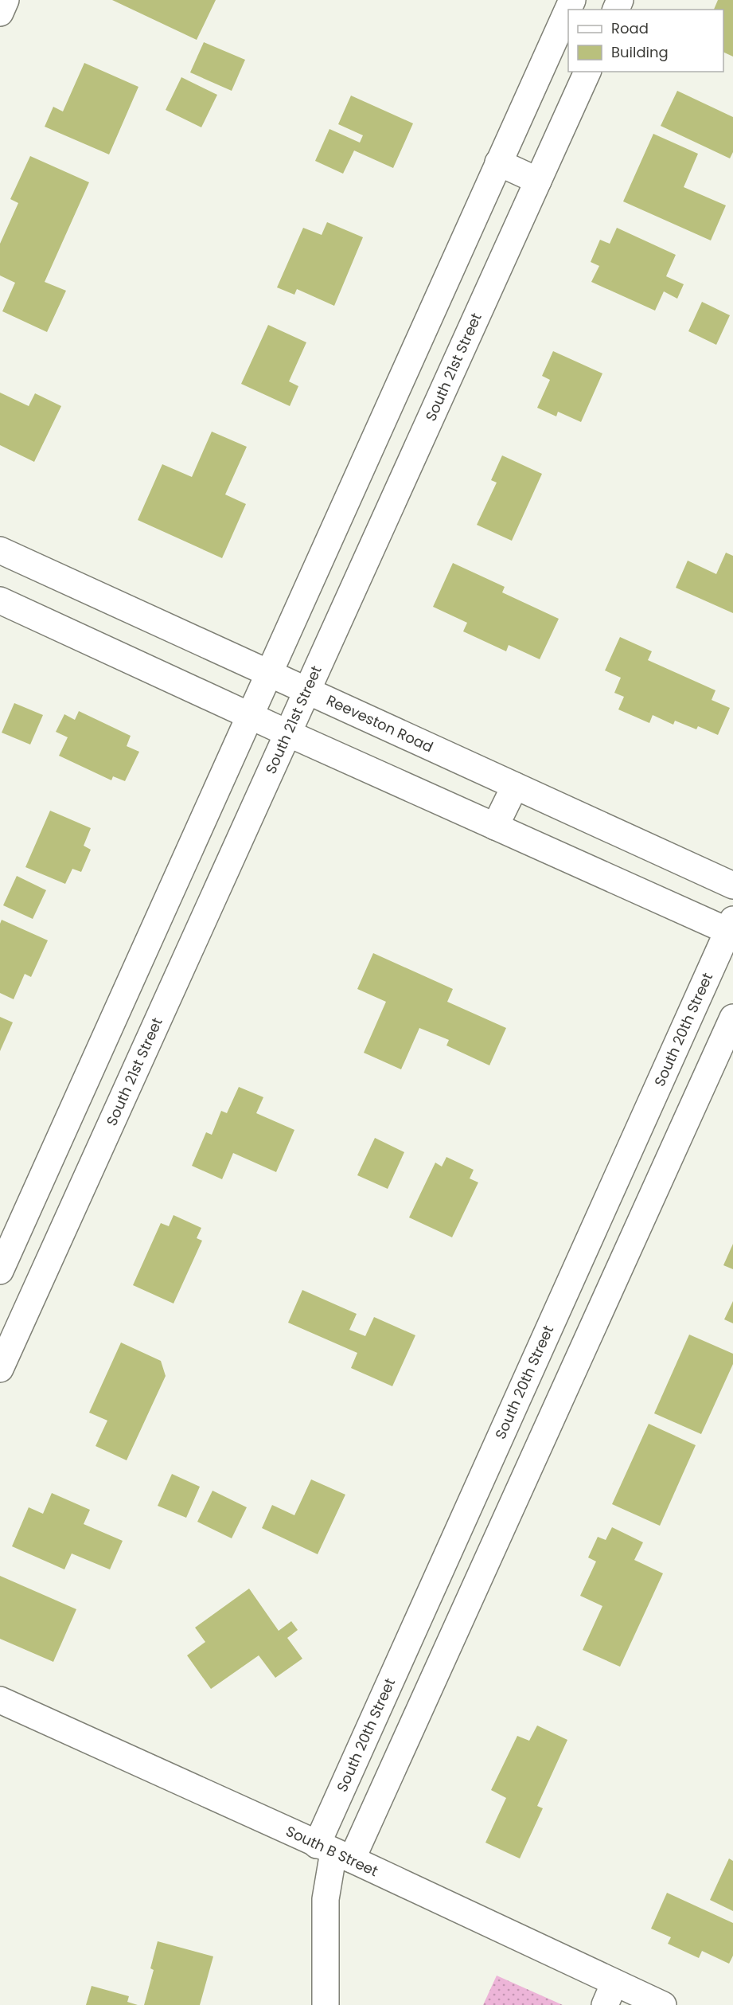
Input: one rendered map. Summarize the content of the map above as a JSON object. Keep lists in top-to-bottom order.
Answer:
{
  "streets": {
    "street": [
      "South 21st Street",
      "Reeveston Road",
      "South 20th Street",
      "South B Street"
    ]
  },
  "crossings": [
    ["South 21st Street", "Reeveston Road"],
    ["South 20th Street", "South B Street"]
  ],
  "legend": ["Road", "Building"]
}
